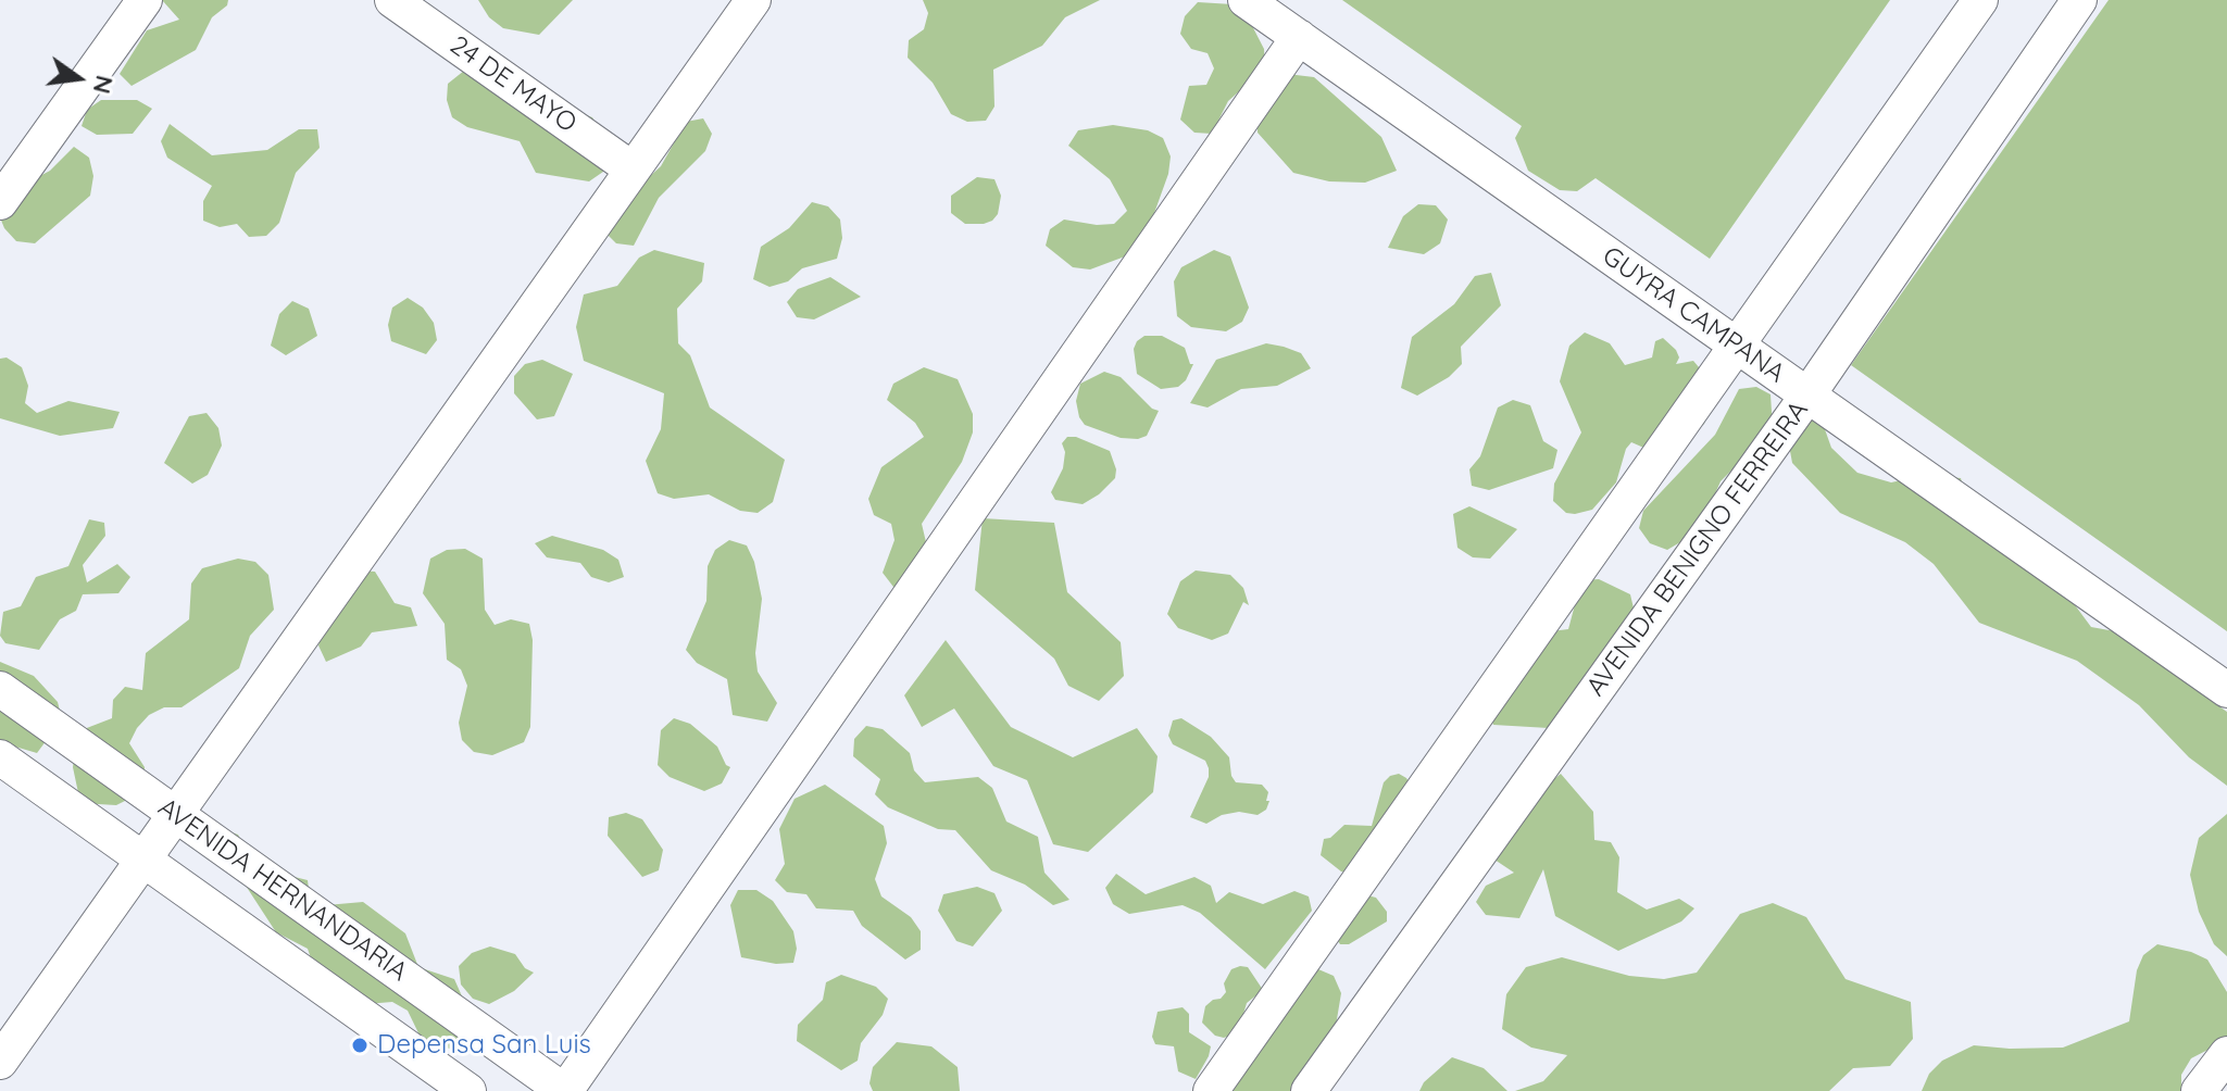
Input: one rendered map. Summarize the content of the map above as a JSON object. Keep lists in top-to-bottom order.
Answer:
{
  "streets": {
    "street": [
      "24 DE MAYO",
      "GUYRA CAMPANA",
      "AVENIDA BENIGNO FERREIRA",
      "AVENIDA HERNANDARIA"
    ]
  },
  "crossings": [
    ["GUYRA CAMPANA", "AVENIDA BENIGNO FERREIRA"]
  ],
  "places": ["Depensa San Luis"],
  "north": "right"
}
